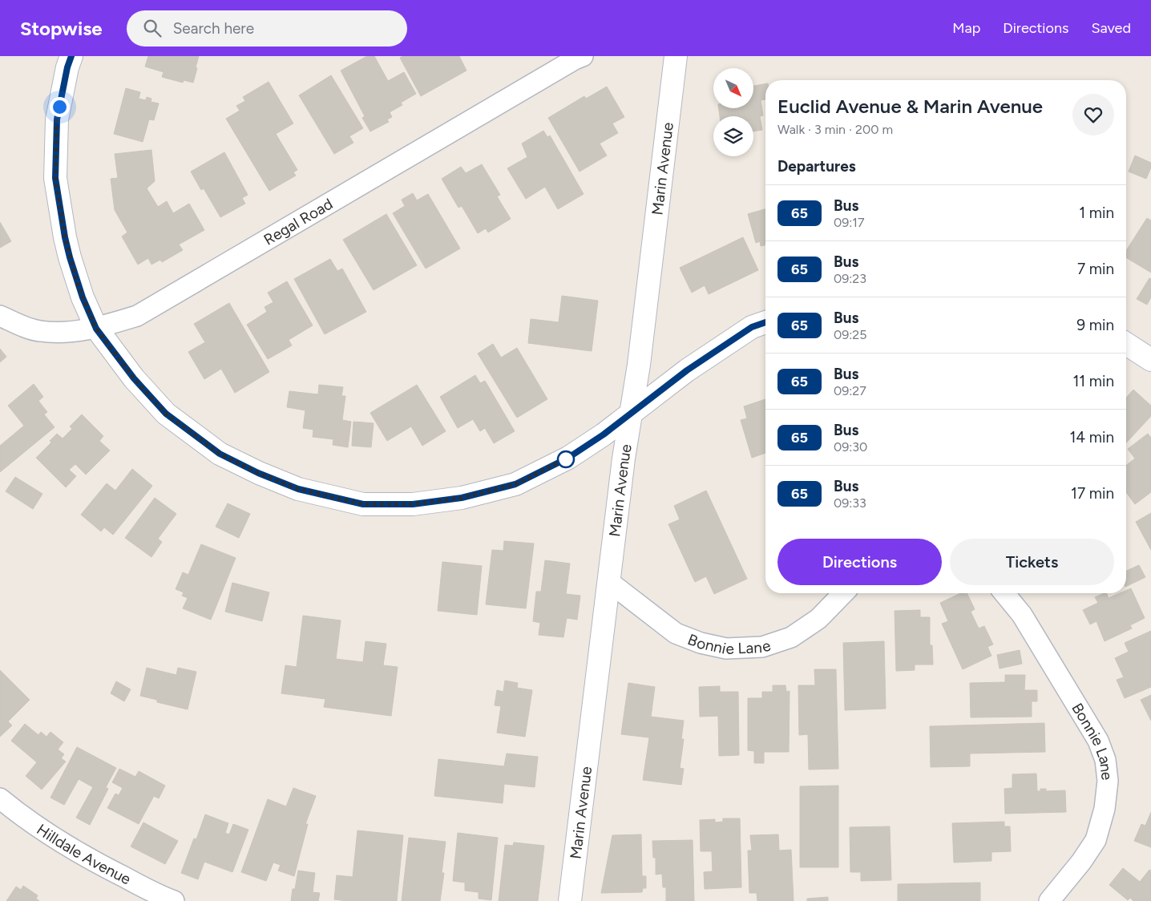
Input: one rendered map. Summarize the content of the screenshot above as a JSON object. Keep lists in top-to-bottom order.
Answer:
{
  "streets": {
    "street": [
      "Marin Avenue",
      "Regal Road",
      "Bonnie Lane",
      "Hilldale Avenue"
    ]
  },
  "crossings": [
    ["Marin Avenue", "Bonnie Lane"]
  ],
  "lines": ["bus line 65"],
  "north": "bottom right",
  "page": {
    "header": "Stopwise",
    "search": "Search here",
    "nav": ["Map", "Directions", "Saved"],
    "heading": [
      ["Euclid Avenue & Marin Avenue", "Walk · 3 min · 200 m"],
      "Departures"
    ],
    "list": [
      {
        "mark": "65",
        "name": "Bus",
        "note": "09:17",
        "value": "1 min"
      },
      {
        "mark": "65",
        "name": "Bus",
        "note": "09:23",
        "value": "7 min"
      },
      {
        "mark": "65",
        "name": "Bus",
        "note": "09:25",
        "value": "9 min"
      },
      {
        "mark": "65",
        "name": "Bus",
        "note": "09:27",
        "value": "11 min"
      },
      {
        "mark": "65",
        "name": "Bus",
        "note": "09:30",
        "value": "14 min"
      },
      {
        "mark": "65",
        "name": "Bus",
        "note": "09:33",
        "value": "17 min"
      }
    ],
    "buttons": ["Directions", "Tickets"]
  }
}
